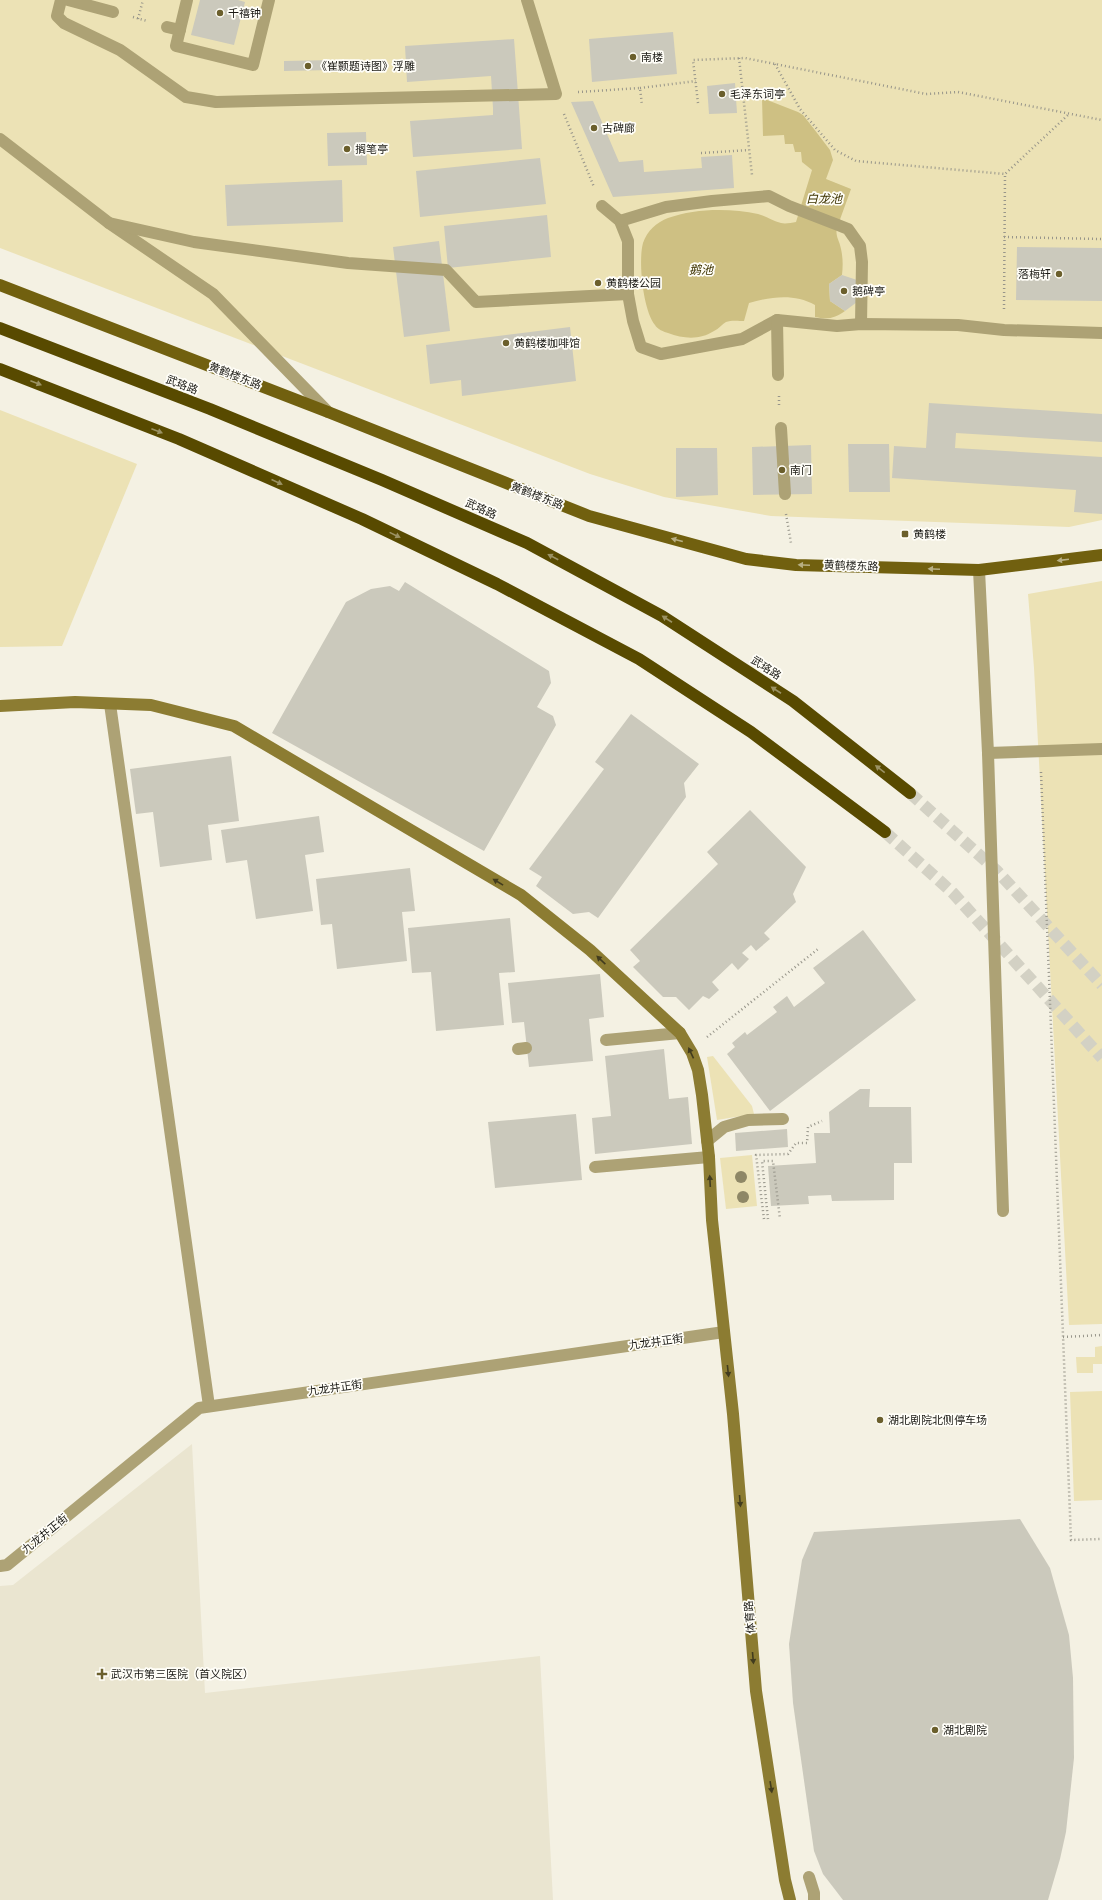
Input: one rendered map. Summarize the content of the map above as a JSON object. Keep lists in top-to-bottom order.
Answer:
{
  "streets": {
    "highway": ["武珞路"],
    "main road": ["黄鹤楼东路"],
    "street": ["九龙井正街", "体育路"]
  },
  "crossings": [
    ["九龙井正街", "体育路"]
  ],
  "one_way": ["黄鹤楼东路"],
  "water": ["白龙池", "鹅池"],
  "places": {
    "other": [
      "千禧钟",
      "南楼",
      "《崔颢题诗图》浮雕",
      "毛泽东词亭",
      "古碑廊",
      "搁笔亭",
      "落梅轩",
      "黄鹤楼公园",
      "鹅碑亭",
      "黄鹤楼咖啡馆",
      "南门",
      "湖北剧院北侧停车场",
      "湖北剧院"
    ],
    "transit": ["黄鹤楼"],
    "health": ["武汉市第三医院（首义院区）"]
  }
}
